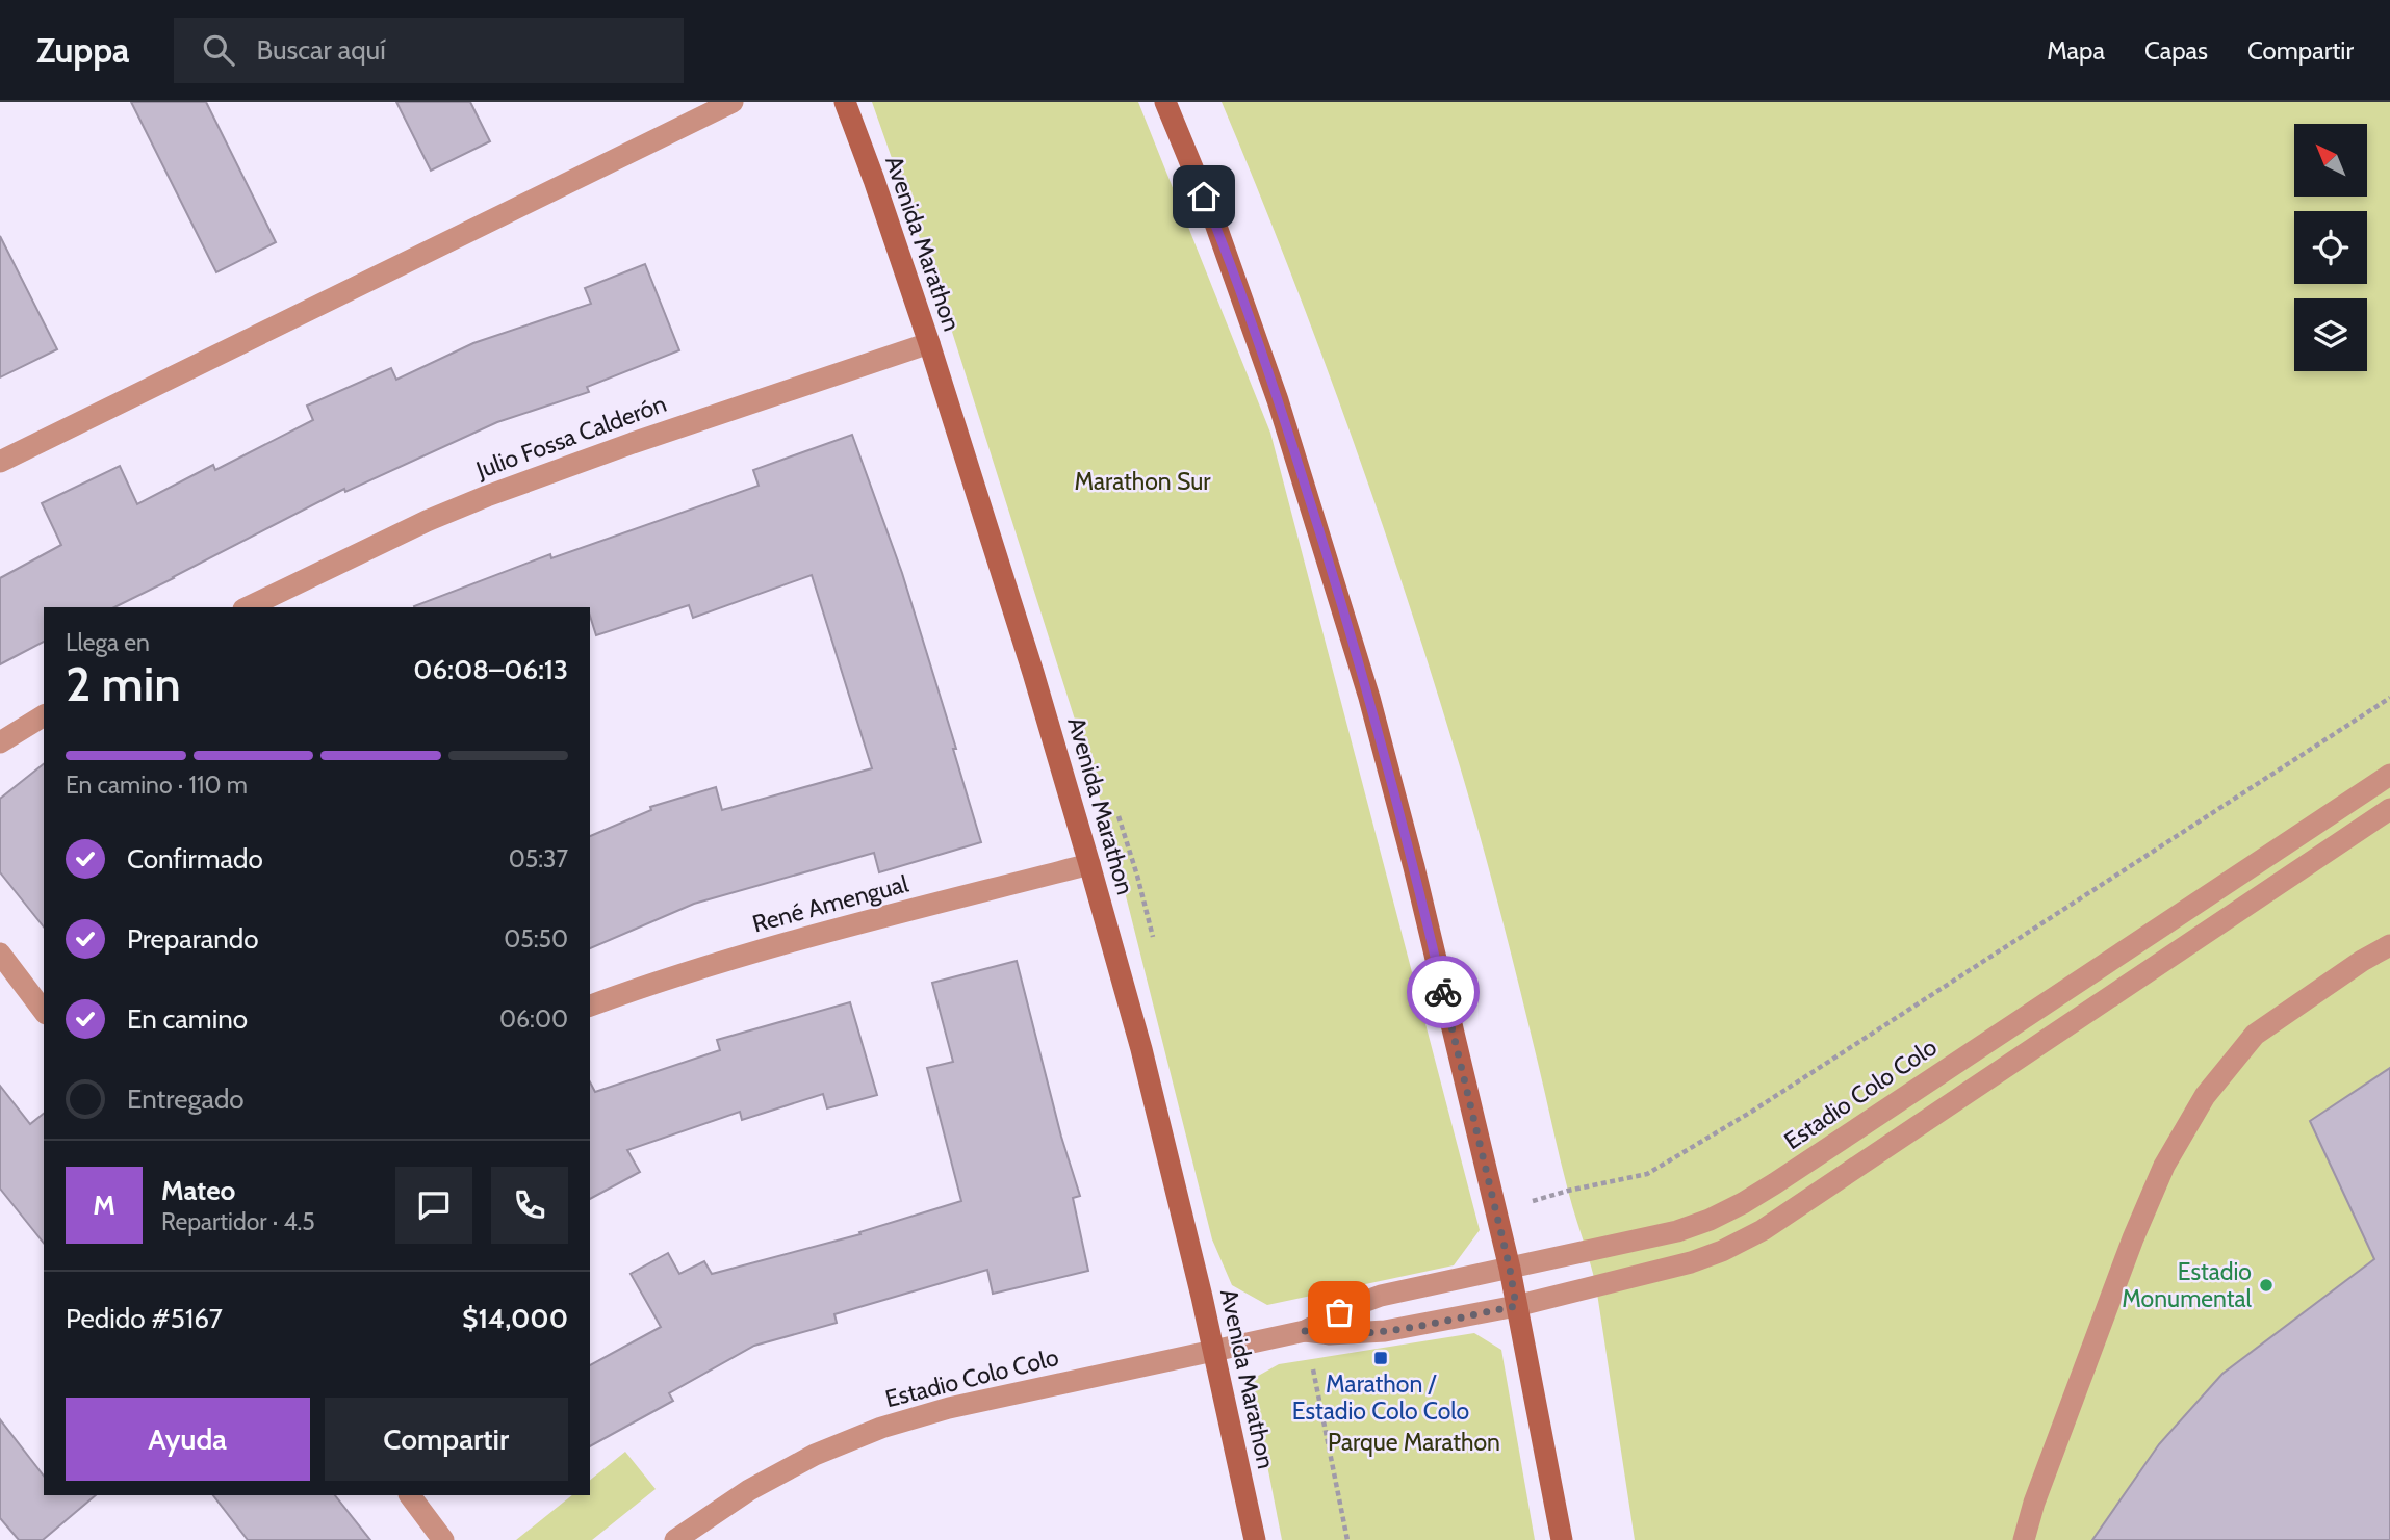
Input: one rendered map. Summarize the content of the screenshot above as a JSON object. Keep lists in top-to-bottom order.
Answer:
{
  "streets": {
    "main road": ["Avenida Marathon"],
    "street": ["Julio Fossa Calderón", "René Amengual", "Estadio Colo Colo"]
  },
  "crossings": [
    ["Avenida Marathon", "Julio Fossa Calderón"],
    ["Avenida Marathon", "René Amengual"],
    ["Avenida Marathon", "Estadio Colo Colo"]
  ],
  "parks": ["Marathon Sur", "Parque Marathon"],
  "places": {
    "other": ["Estadio Monumental"],
    "transit": ["Marathon / Estadio Colo Colo"]
  },
  "north": "top left",
  "page": {
    "header": "Zuppa",
    "search": "Buscar aquí",
    "nav": ["Mapa", "Capas", "Compartir"],
    "heading": ["2 min", "Llega en", "06:08–06:13"],
    "panel": [
      "Mateo",
      "Repartidor · 4.5",
      "Pedido #5167",
      "$14,000"
    ],
    "bar": "En camino · 110 m",
    "list": [
      ["Confirmado", "05:37"],
      ["Preparando", "05:50"],
      ["En camino", "06:00"],
      "Entregado"
    ],
    "round": "M",
    "buttons": ["Ayuda", "Compartir"]
  }
}
